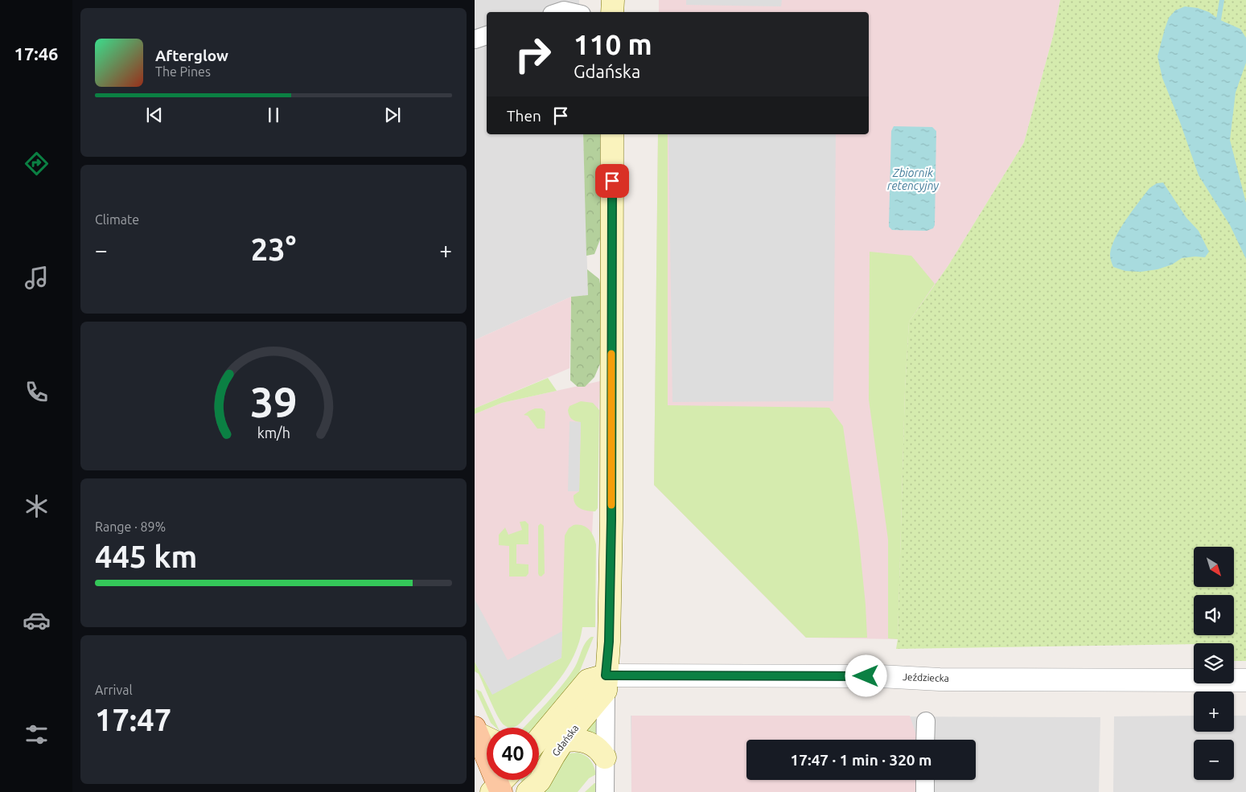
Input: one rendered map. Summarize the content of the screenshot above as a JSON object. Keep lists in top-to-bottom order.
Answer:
{
  "streets": {
    "main road": ["Gdańska"],
    "street": ["Jeździecka"]
  },
  "crossings": [
    ["Jeździecka", "Gdańska"]
  ],
  "water": ["Zbiornik retencyjny"],
  "north": "bottom right",
  "page": {
    "tabs": "17:46",
    "turn": ["110 m", "Gdańska"],
    "song": ["Afterglow", "The Pines"],
    "then": "Then",
    "tile": [
      "Climate",
      ["Range · 89%", "445 km"],
      ["Arrival", "17:47"]
    ],
    "heat": ["−", "23°", "+"],
    "map_buttons": ["+", "−"],
    "limit": "40",
    "trip": "17:47 · 1 min · 320 m",
    "gauge": ["39", "km/h"]
  }
}
